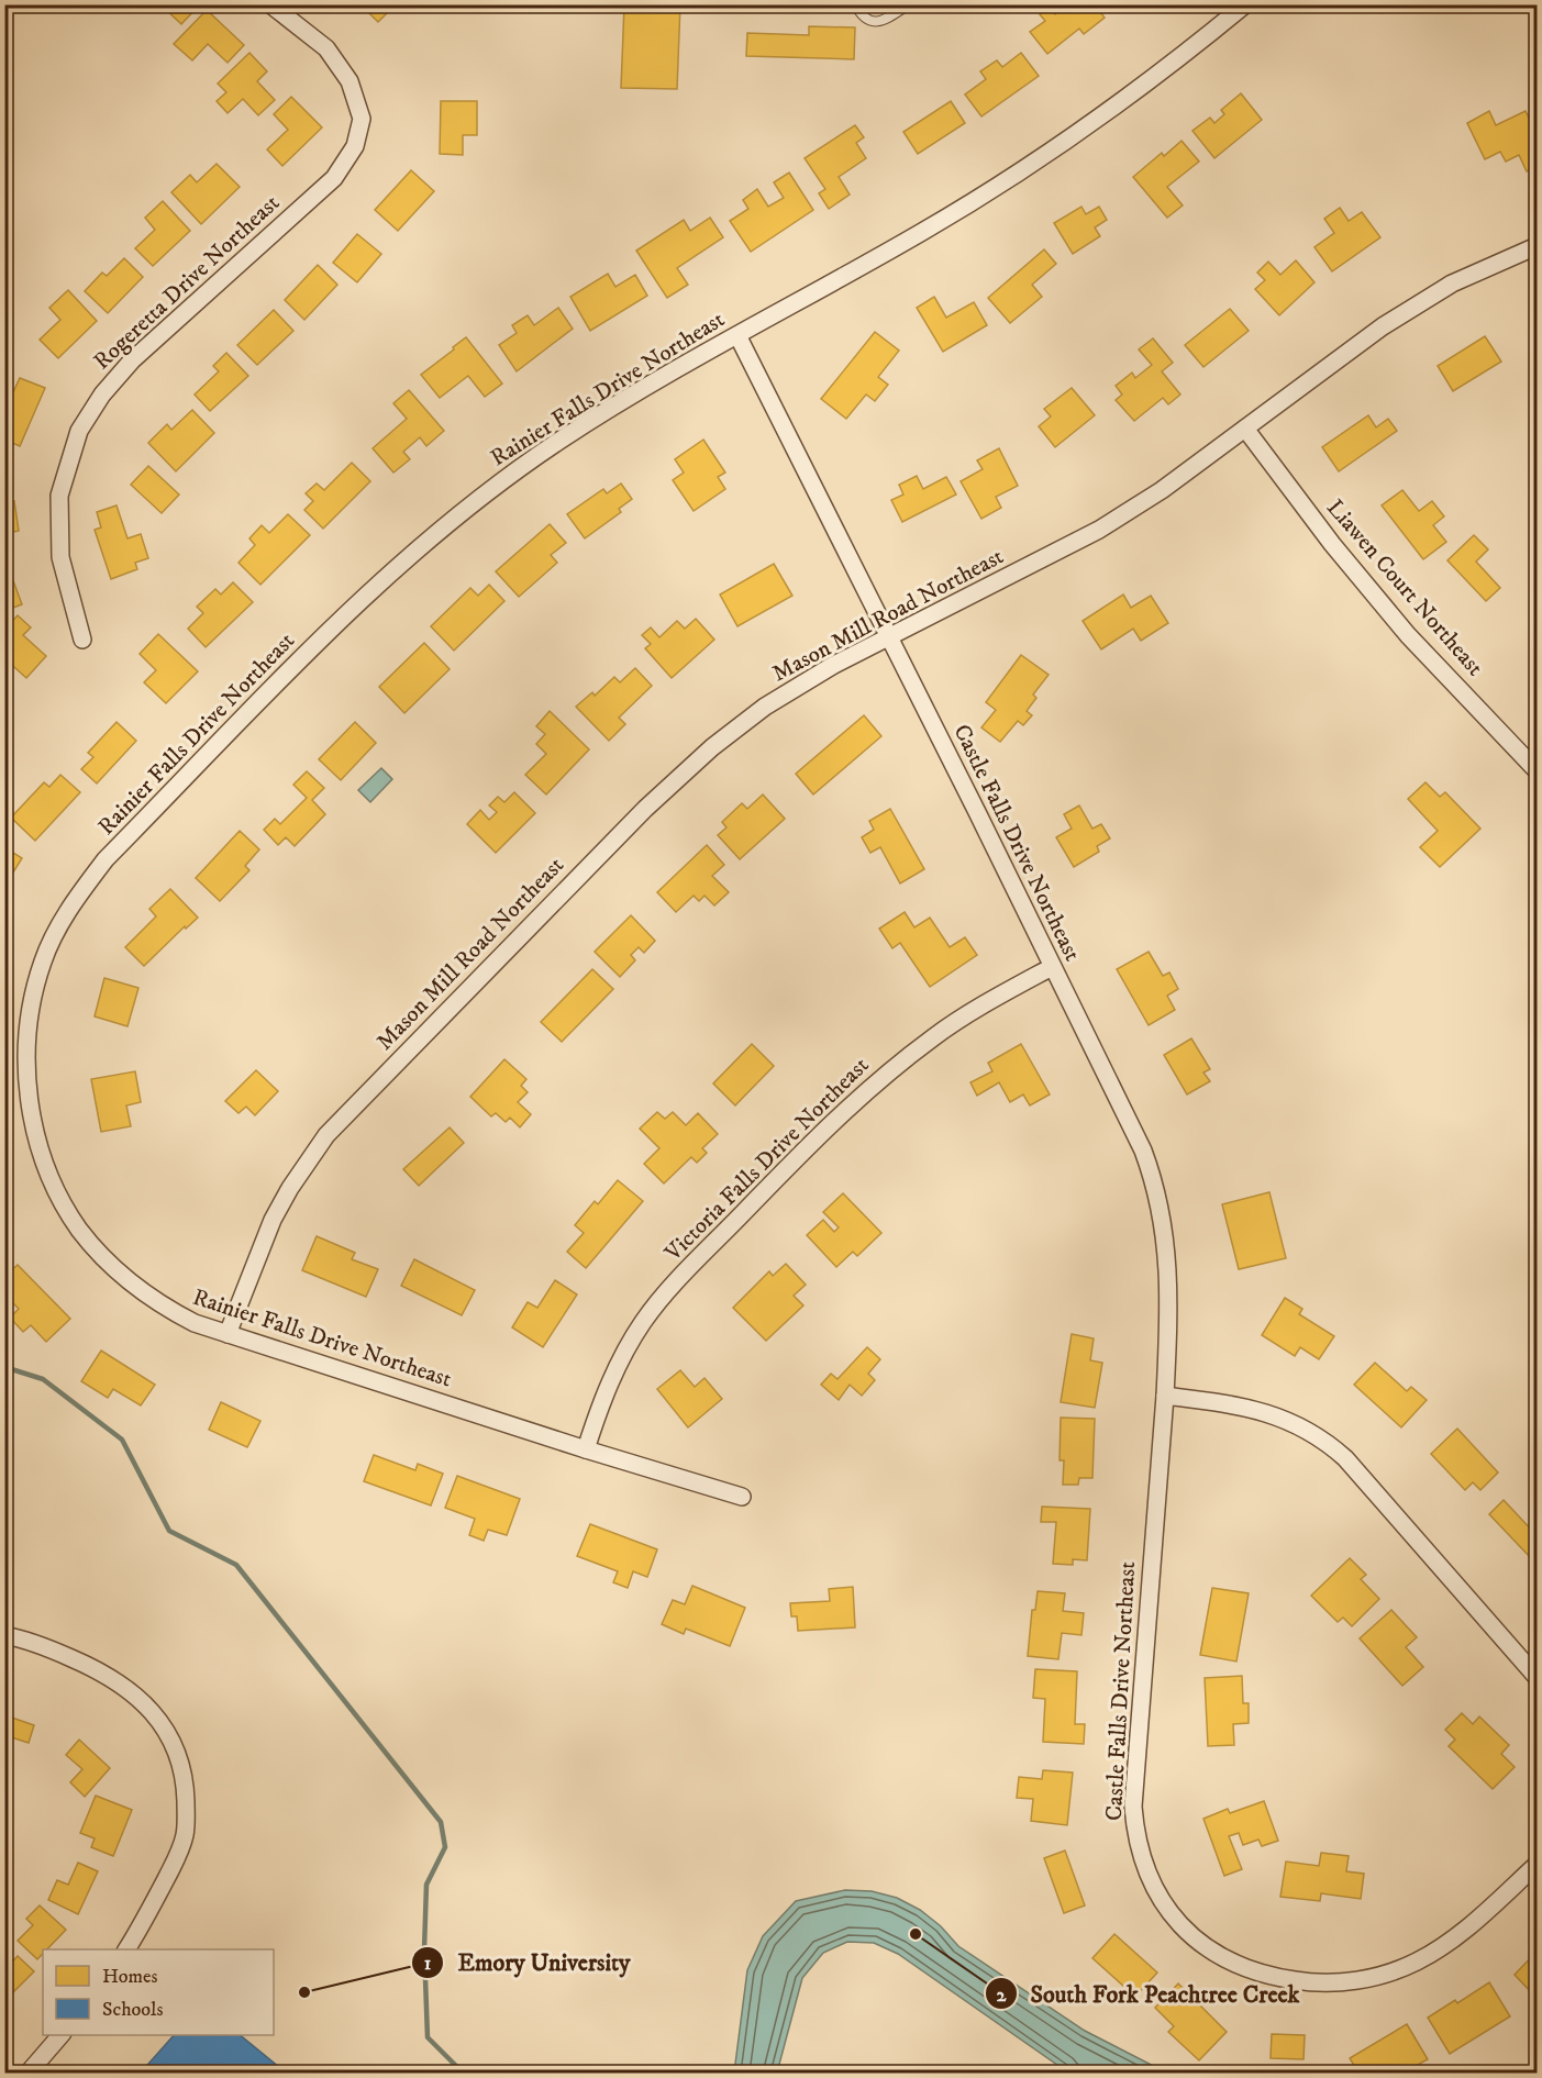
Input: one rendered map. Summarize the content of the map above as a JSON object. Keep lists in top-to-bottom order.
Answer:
{
  "streets": {
    "street": [
      "Rogeretta Drive Northeast",
      "Rainier Falls Drive Northeast",
      "Liawen Court Northeast",
      "Mason Mill Road Northeast",
      "Castle Falls Drive Northeast",
      "Victoria Falls Drive Northeast"
    ]
  },
  "crossings": [
    ["Rainier Falls Drive Northeast", "Mason Mill Road Northeast"],
    ["Rainier Falls Drive Northeast", "Castle Falls Drive Northeast"],
    ["Rainier Falls Drive Northeast", "Victoria Falls Drive Northeast"],
    ["Liawen Court Northeast", "Mason Mill Road Northeast"],
    ["Mason Mill Road Northeast", "Castle Falls Drive Northeast"],
    ["Castle Falls Drive Northeast", "Victoria Falls Drive Northeast"]
  ],
  "places": ["South Fork Peachtree Creek", "Emory University"],
  "legend": ["Homes", "Schools"]
}
